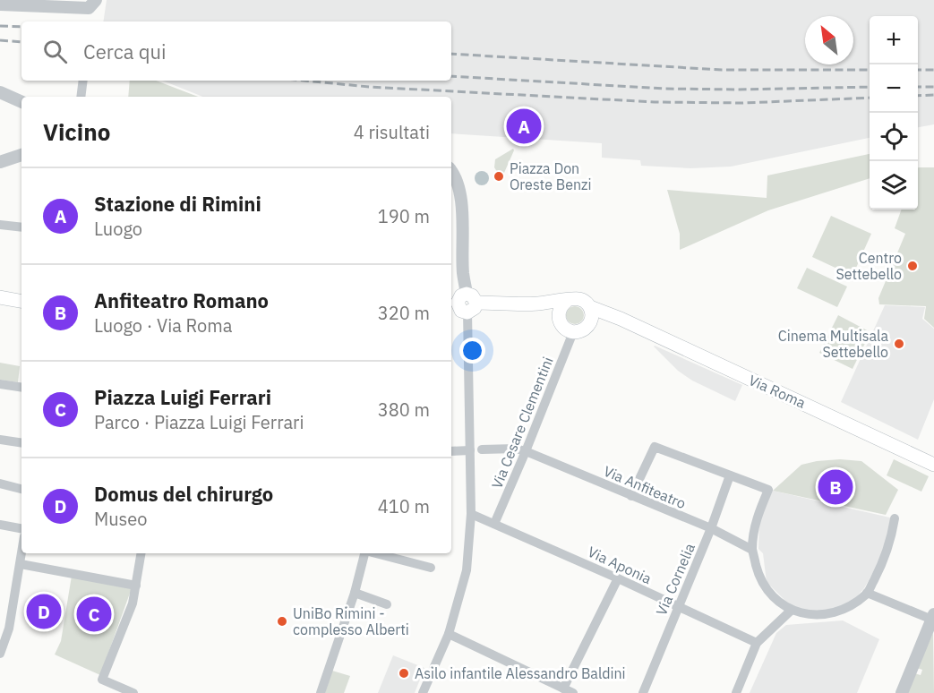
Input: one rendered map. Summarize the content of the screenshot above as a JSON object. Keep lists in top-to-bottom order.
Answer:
{
  "streets": {
    "main road": ["Via Roma"],
    "street": [
      "Via Cesare Clementini",
      "Via Anfiteatro",
      "Via Aponia",
      "Via Cornelia"
    ]
  },
  "crossings": [
    ["Via Roma", "Via Cesare Clementini"],
    ["Via Cesare Clementini", "Via Anfiteatro"],
    ["Via Cesare Clementini", "Via Aponia"],
    ["Via Anfiteatro", "Via Cornelia"],
    ["Via Aponia", "Via Cornelia"]
  ],
  "places": [
    "Piazza Don Oreste Benzi",
    "Centro Settebello",
    "Cinema Multisala Settebello",
    "UniBo Rimini - complesso Alberti",
    "Asilo infantile Alessandro Baldini"
  ],
  "north": "top left",
  "page": {
    "map_buttons": ["+", "−"],
    "search": "Cerca qui",
    "heading": ["Vicino", "4 risultati"],
    "pins": [
      "A",
      "B",
      "D",
      "C"
    ],
    "list": [
      {
        "mark": "A",
        "name": "Stazione di Rimini",
        "note": "Luogo",
        "value": "190 m"
      },
      {
        "mark": "B",
        "name": "Anfiteatro Romano",
        "note": "Luogo · Via Roma",
        "value": "320 m"
      },
      {
        "mark": "C",
        "name": "Piazza Luigi Ferrari",
        "note": "Parco · Piazza Luigi Ferrari",
        "value": "380 m"
      },
      {
        "mark": "D",
        "name": "Domus del chirurgo",
        "note": "Museo",
        "value": "410 m"
      }
    ]
  }
}
